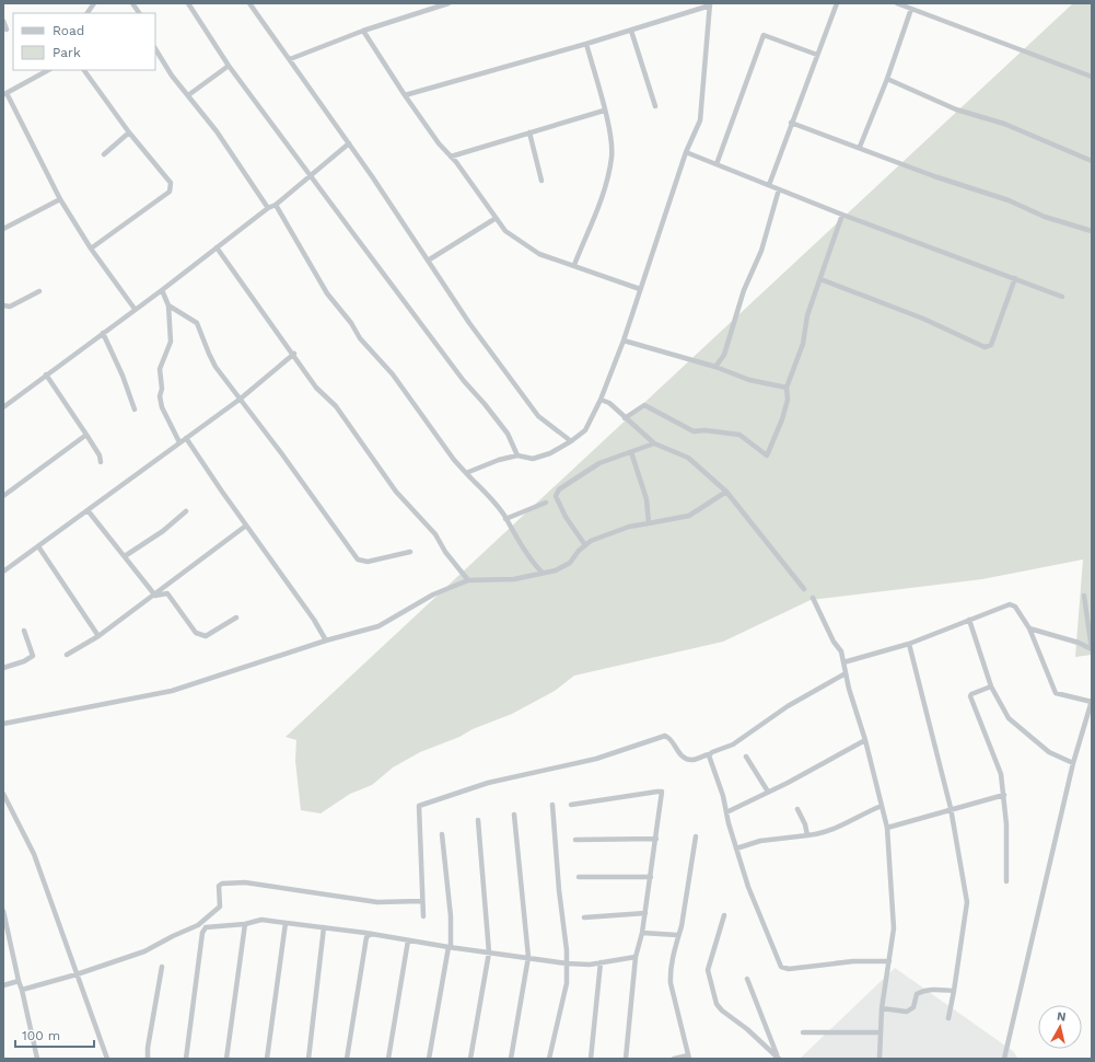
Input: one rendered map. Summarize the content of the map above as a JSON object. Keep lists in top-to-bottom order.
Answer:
{
  "legend": ["Road", "Park"],
  "scale_bar": "100 m",
  "north": "top"
}
